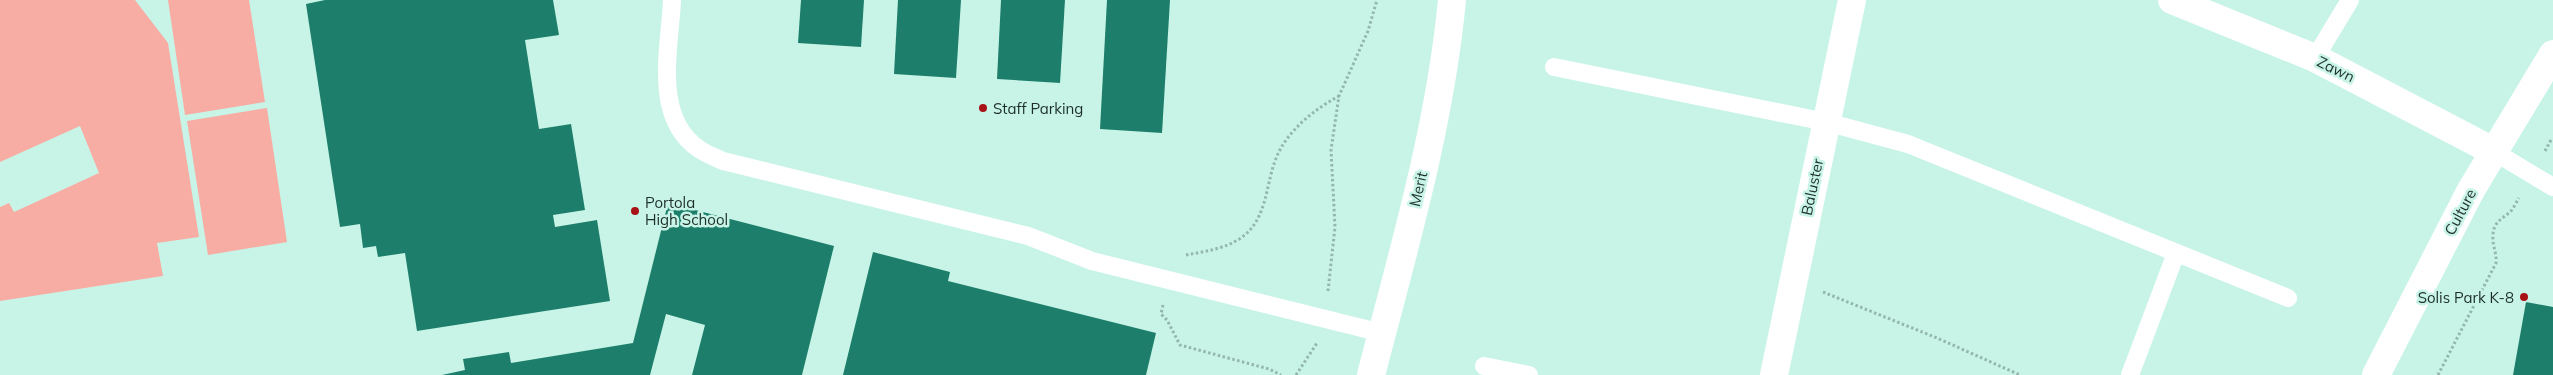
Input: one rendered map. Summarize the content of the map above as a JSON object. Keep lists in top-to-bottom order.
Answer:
{
  "streets": {
    "street": [
      "Zawn",
      "Baluster",
      "Merit",
      "Culture"
    ]
  },
  "crossings": [
    ["Zawn", "Culture"]
  ],
  "places": ["Staff Parking", "Portola High School", "Solis Park K-8"]
}
